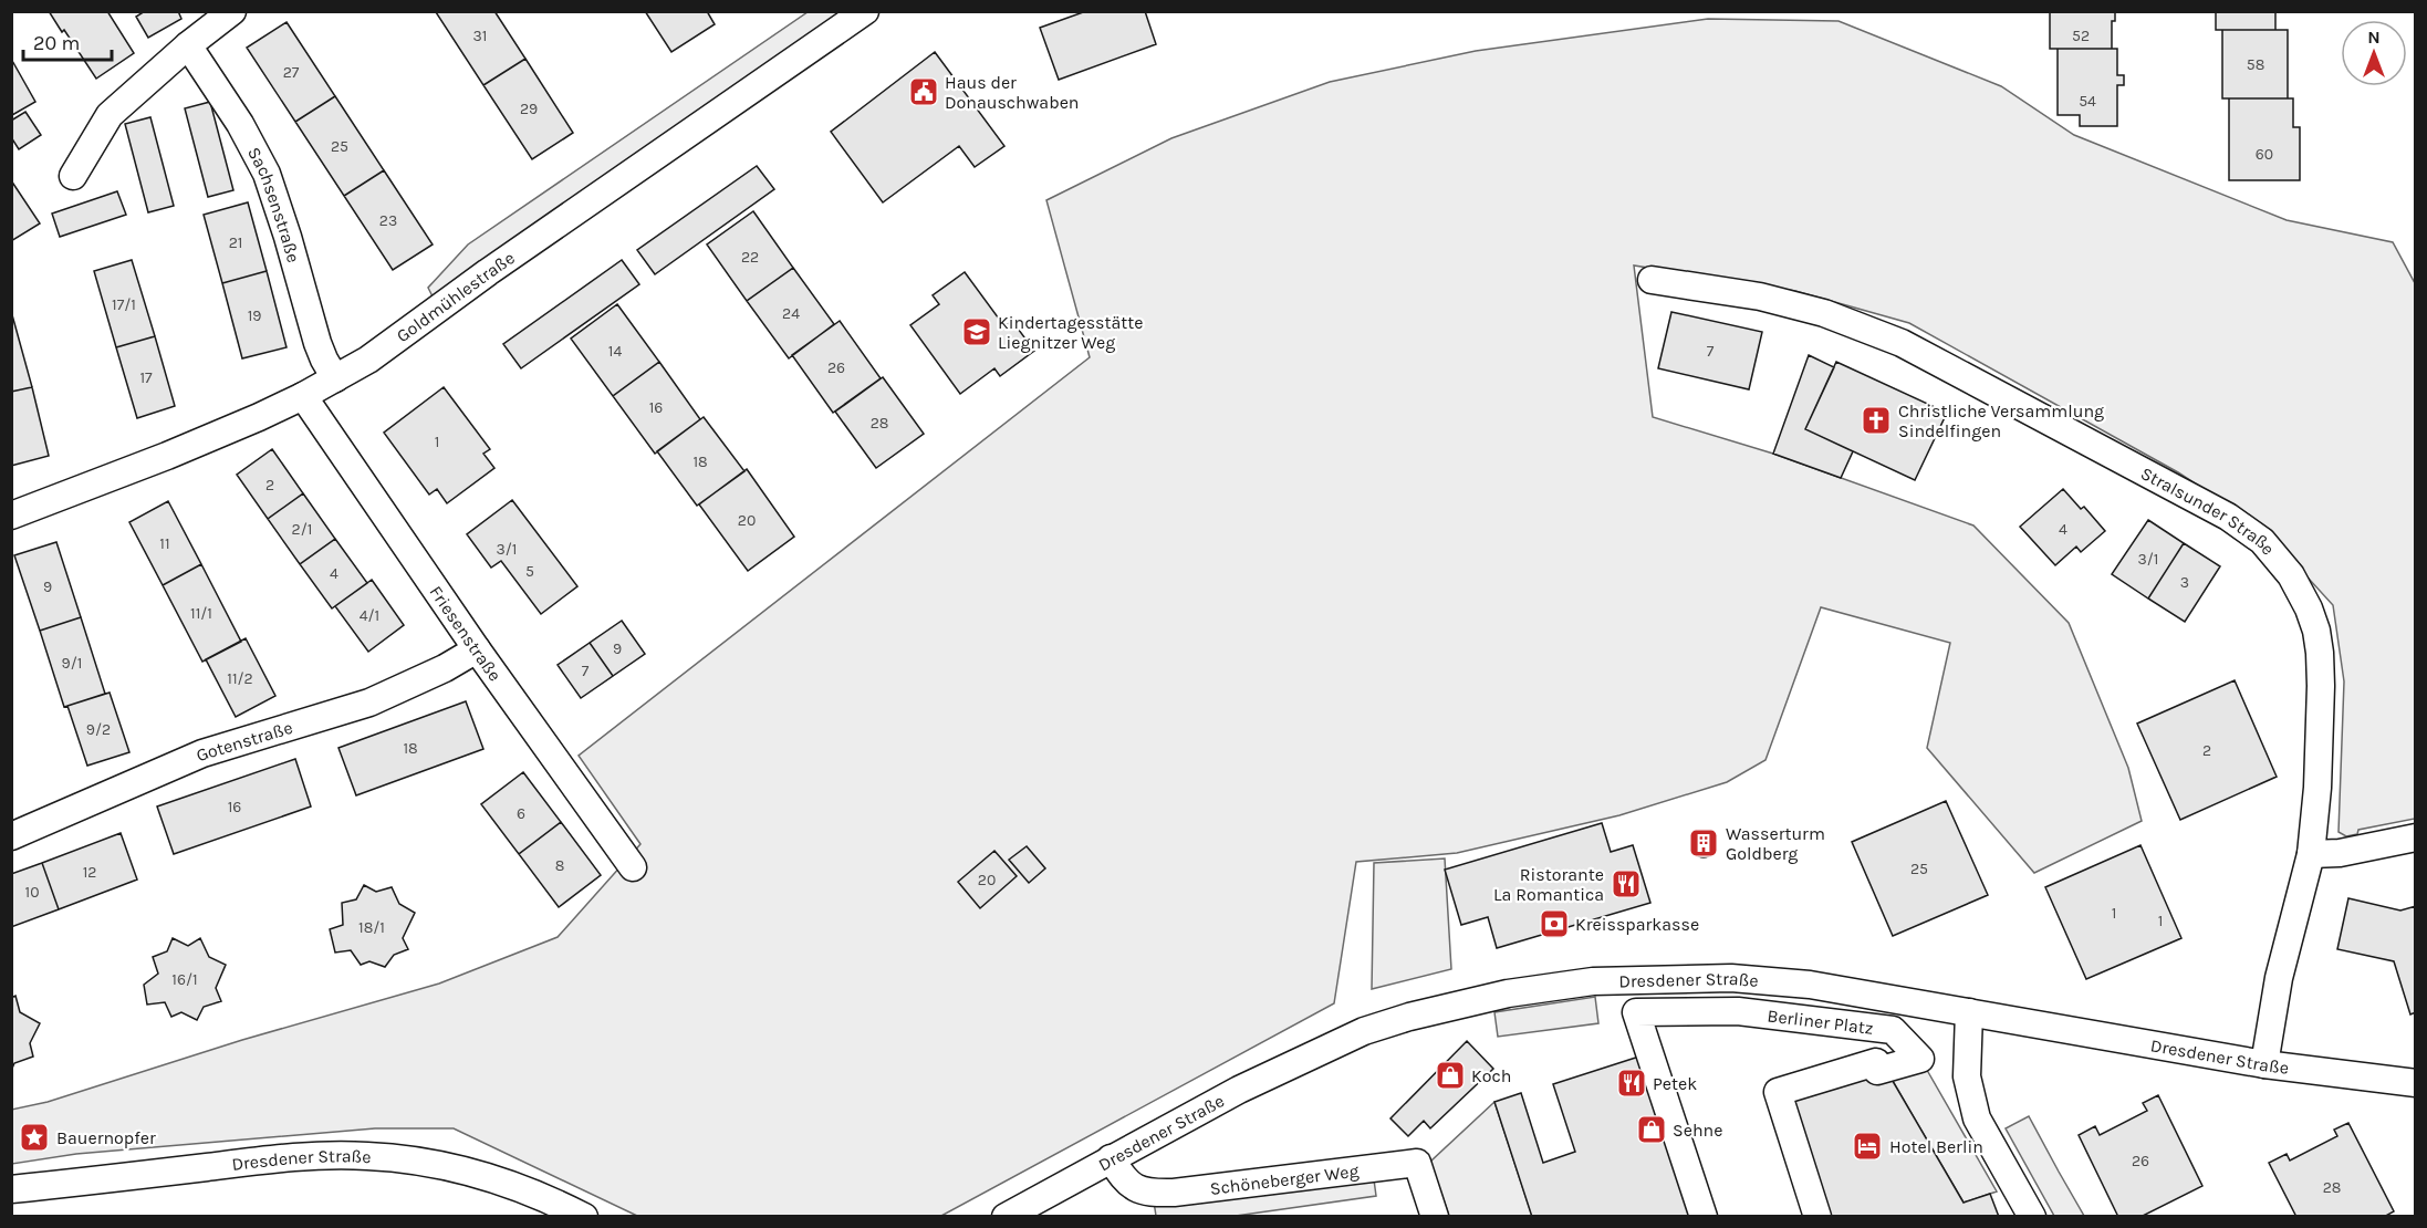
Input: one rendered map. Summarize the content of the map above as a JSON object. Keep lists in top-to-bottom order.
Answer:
{
  "streets": {
    "street": [
      "Sachsenstraße",
      "Goldmühlestraße",
      "Stralsunder Straße",
      "Friesenstraße",
      "Gotenstraße",
      "Dresdener Straße",
      "Berliner Platz",
      "Schöneberger Weg"
    ]
  },
  "crossings": [
    ["Sachsenstraße", "Goldmühlestraße"],
    ["Goldmühlestraße", "Friesenstraße"],
    ["Stralsunder Straße", "Dresdener Straße"],
    ["Friesenstraße", "Gotenstraße"],
    ["Dresdener Straße", "Schöneberger Weg"]
  ],
  "places": {
    "public building": ["Haus der Donauschwaben"],
    "school or university": ["Kindertagesstätte Liegnitzer Weg"],
    "church": ["Christliche Versammlung Sindelfingen"],
    "building": ["Wasserturm Goldberg"],
    "restaurant": ["Ristorante La Romantica", "Petek"],
    "bank": ["Kreissparkasse"],
    "shop": ["Koch", "Sehne"],
    "place": ["Bauernopfer"],
    "hotel": ["Hotel Berlin"]
  },
  "house_numbers": [
    "31",
    "52",
    "58",
    "27",
    "54",
    "29",
    "25",
    "60",
    "23",
    "21",
    "22",
    "17/1",
    "24",
    "19",
    "14",
    "7",
    "26",
    "17",
    "16",
    "28",
    "1",
    "18",
    "2",
    "20",
    "2/1",
    "4",
    "11",
    "3/1",
    "3/1",
    "5",
    "4",
    "3",
    "9",
    "11/1",
    "4/1",
    "9",
    "9/1",
    "7",
    "11/2",
    "9/2",
    "18",
    "2",
    "16",
    "6",
    "8",
    "25",
    "12",
    "20",
    "10",
    "1",
    "1",
    "18/1",
    "16/1",
    "26",
    "28"
  ],
  "scale_bar": "20 m",
  "north": "top"
}
